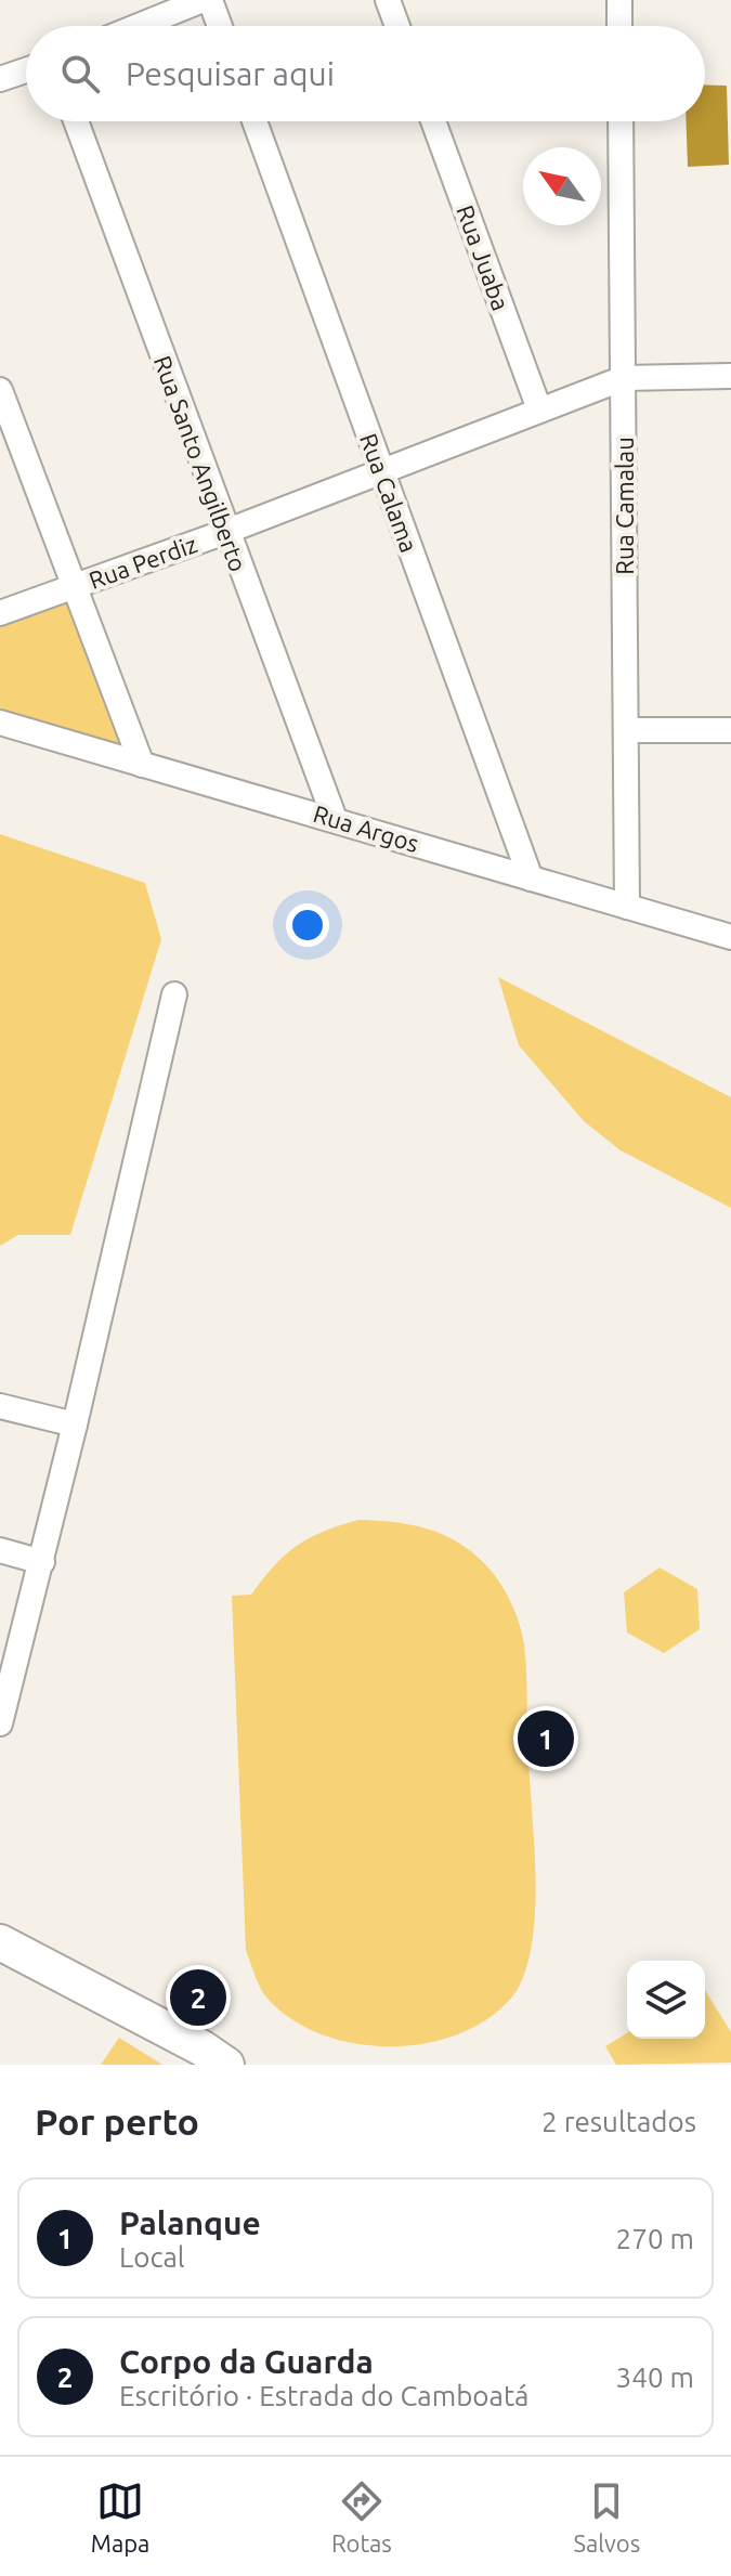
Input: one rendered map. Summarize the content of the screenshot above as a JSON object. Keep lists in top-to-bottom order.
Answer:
{
  "streets": {
    "street": [
      "Rua Juaba",
      "Rua Santo Angilberto",
      "Rua Calama",
      "Rua Camalau",
      "Rua Perdiz",
      "Rua Argos"
    ]
  },
  "crossings": [
    ["Rua Juaba", "Rua Perdiz"],
    ["Rua Santo Angilberto", "Rua Perdiz"],
    ["Rua Santo Angilberto", "Rua Argos"],
    ["Rua Calama", "Rua Perdiz"],
    ["Rua Calama", "Rua Argos"],
    ["Rua Camalau", "Rua Perdiz"],
    ["Rua Camalau", "Rua Argos"]
  ],
  "north": "top left",
  "page": {
    "search": "Pesquisar aqui",
    "pins": ["1", "2"],
    "heading": ["Por perto", "2 resultados"],
    "list": [
      {
        "mark": "1",
        "name": "Palanque",
        "note": "Local",
        "value": "270 m"
      },
      {
        "mark": "2",
        "name": "Corpo da Guarda",
        "note": "Escritório · Estrada do Camboatá",
        "value": "340 m"
      }
    ],
    "nav": ["Mapa", "Rotas", "Salvos"]
  }
}
